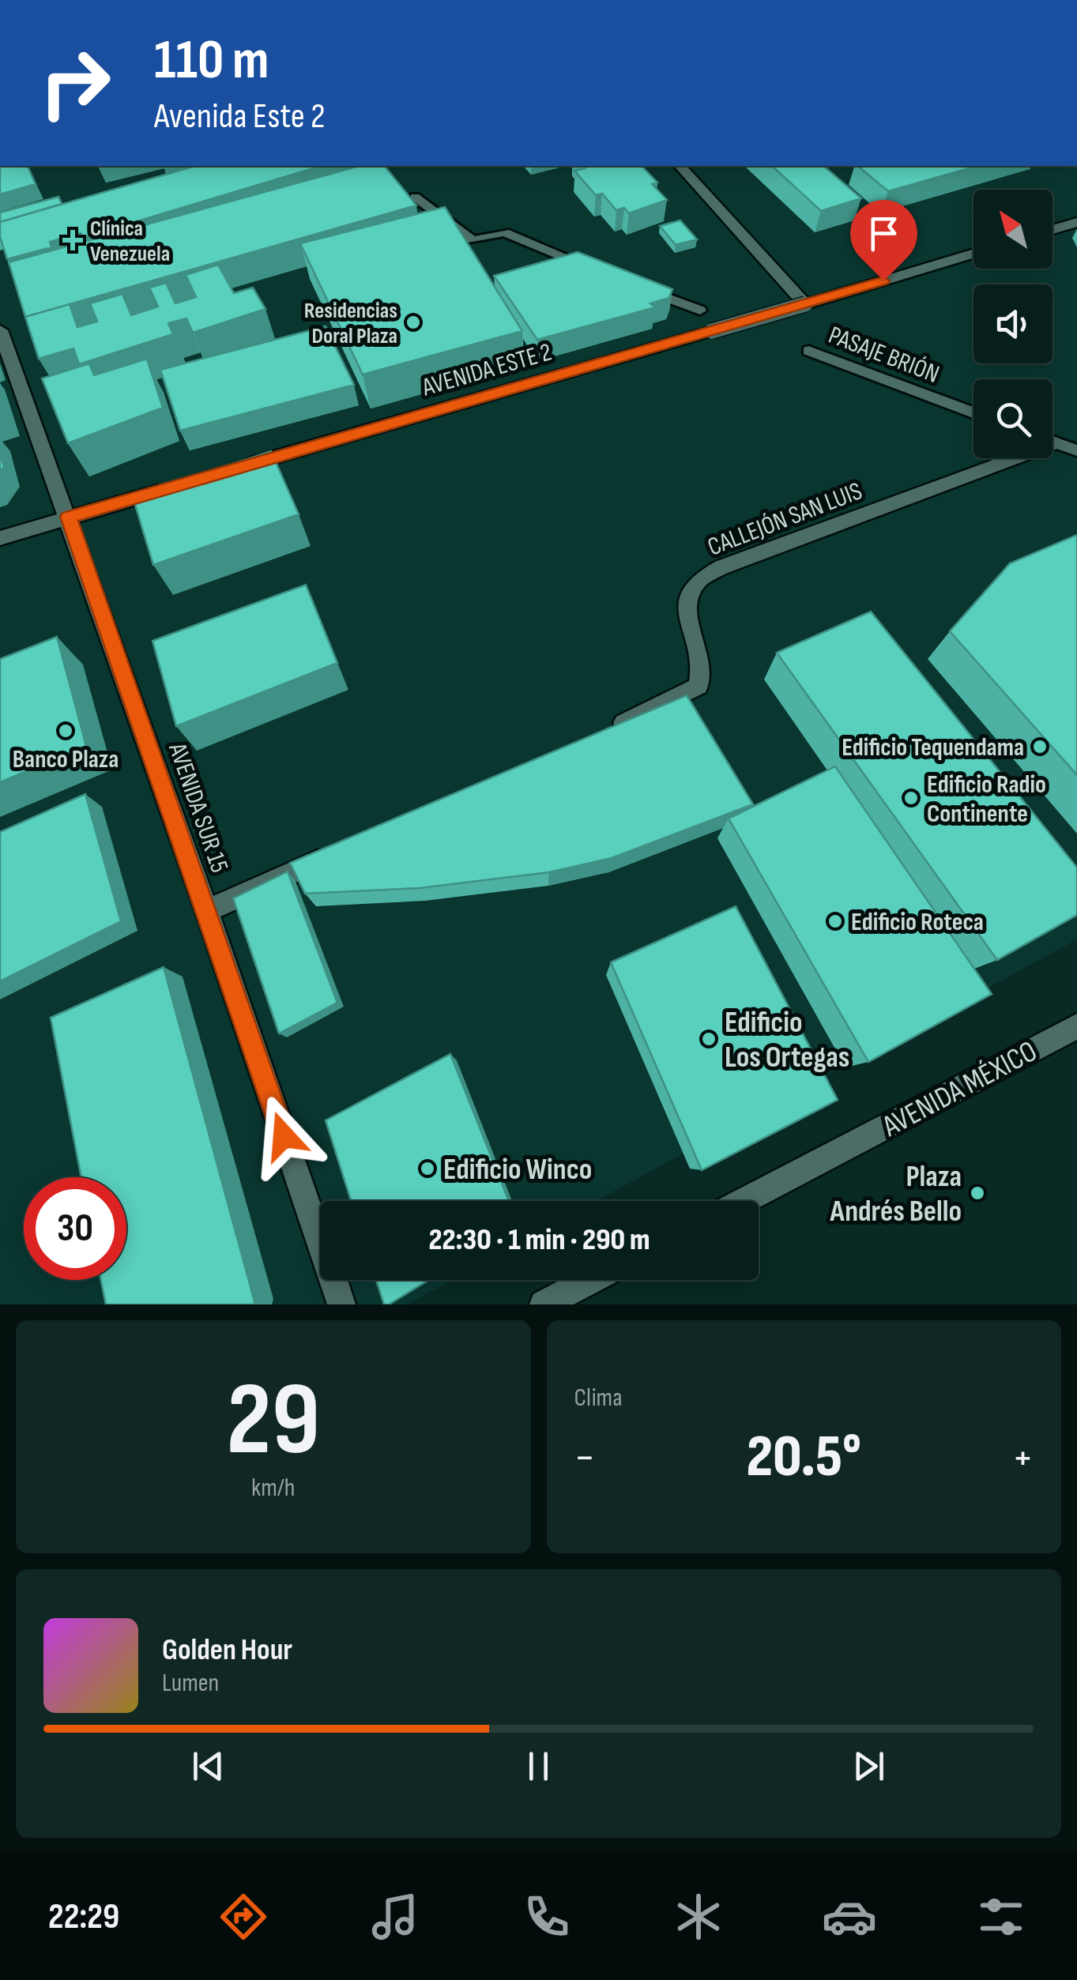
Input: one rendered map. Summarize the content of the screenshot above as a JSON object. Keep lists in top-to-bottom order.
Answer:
{
  "streets": {
    "street": [
      "AVENIDA ESTE 2",
      "CALLEJÓN SAN LUIS",
      "AVENIDA SUR 15",
      "AVENIDA MÉXICO"
    ],
    "lane": ["PASAJE BRIÓN"]
  },
  "places": {
    "health": ["Clínica Venezuela"],
    "other": [
      "Residencias Doral Plaza",
      "Banco Plaza",
      "Edificio Tequendama",
      "Edificio Radio Continente",
      "Edificio Roteca",
      "Edificio Los Ortegas",
      "Edificio Winco",
      "Plaza Andrés Bello"
    ]
  },
  "north": "top left",
  "page": {
    "turn": ["110 m", "Avenida Este 2"],
    "limit": "30",
    "trip": "22:30 · 1 min · 290 m",
    "tile": [
      ["29", "km/h"],
      "Clima"
    ],
    "heat": ["−", "20.5°", "+"],
    "song": ["Golden Hour", "Lumen"],
    "tabs": "22:29"
  }
}
